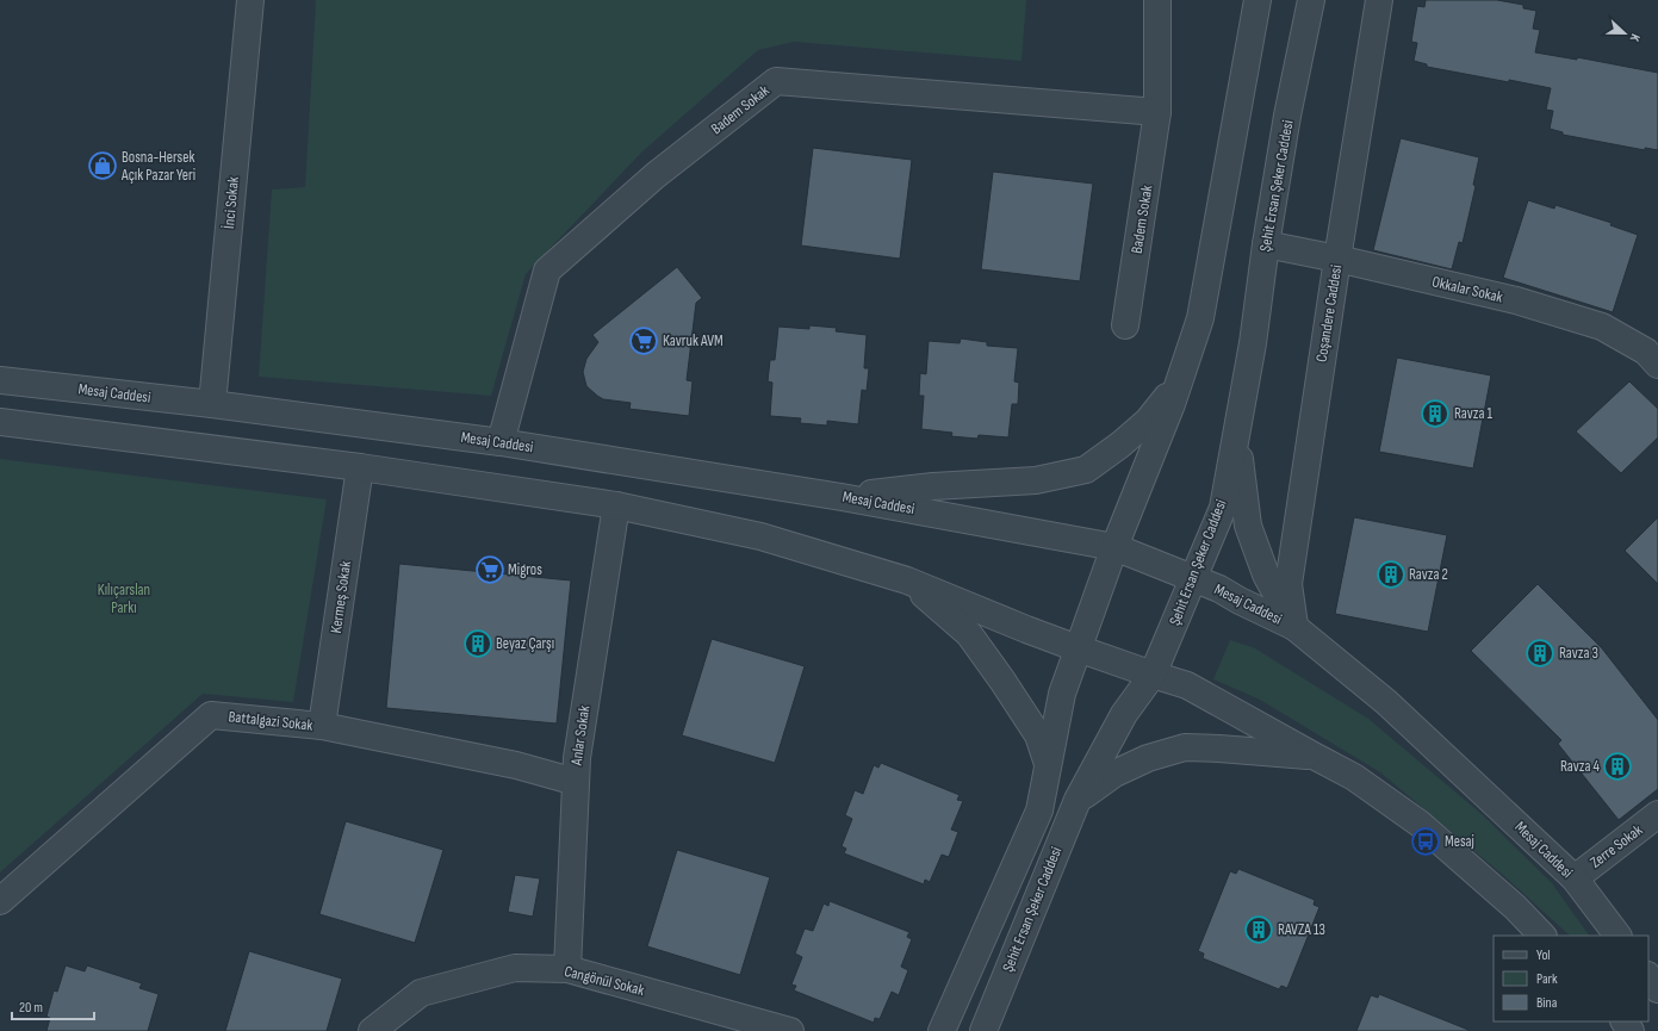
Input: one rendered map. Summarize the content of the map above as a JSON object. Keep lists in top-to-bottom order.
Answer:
{
  "streets": {
    "street": [
      "Badem Sokak",
      "Şehit Ersan Şeker Caddesi",
      "İnci Sokak",
      "Okkalar Sokak",
      "Coşandere Caddesi",
      "Mesaj Caddesi",
      "Kermeş Sokak",
      "Battalgazi Sokak",
      "Anlar Sokak",
      "Zerre Sokak",
      "Cangönül Sokak"
    ]
  },
  "crossings": [
    ["Badem Sokak", "Mesaj Caddesi"],
    ["Şehit Ersan Şeker Caddesi", "Okkalar Sokak"],
    ["Şehit Ersan Şeker Caddesi", "Mesaj Caddesi"],
    ["İnci Sokak", "Mesaj Caddesi"],
    ["Okkalar Sokak", "Coşandere Caddesi"],
    ["Coşandere Caddesi", "Mesaj Caddesi"],
    ["Mesaj Caddesi", "Zerre Sokak"],
    ["Kermeş Sokak", "Battalgazi Sokak"],
    ["Battalgazi Sokak", "Anlar Sokak"],
    ["Anlar Sokak", "Cangönül Sokak"]
  ],
  "parks": ["Kılıçarslan Parkı"],
  "places": {
    "shop": ["Bosna-Hersek Açık Pazar Yeri"],
    "supermarket": ["Kavruk AVM", "Migros"],
    "building": [
      "Ravza 1",
      "Ravza 2",
      "Beyaz Çarşı",
      "Ravza 3",
      "Ravza 4",
      "RAVZA 13"
    ],
    "bus stop": ["Mesaj"]
  },
  "legend": ["Yol", "Park", "Bina"],
  "scale_bar": "20 m",
  "north": "right"
}
